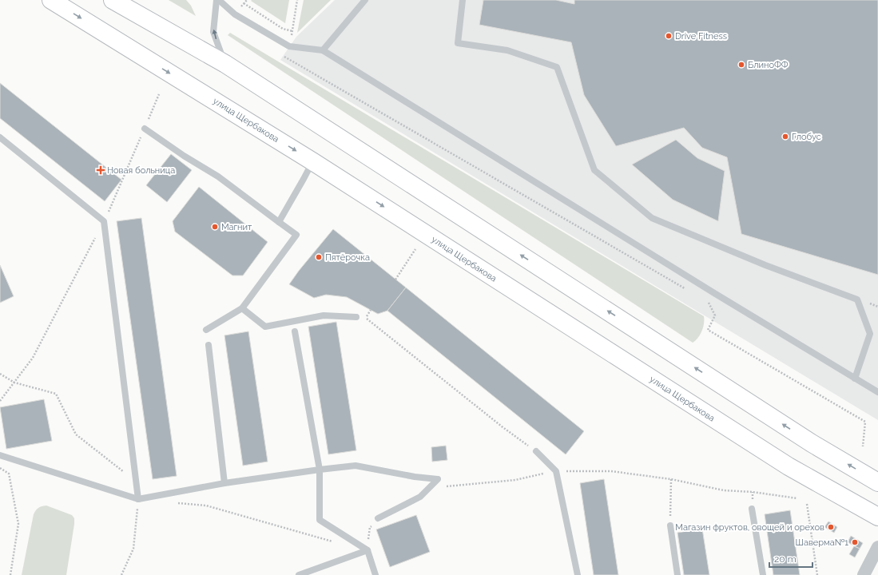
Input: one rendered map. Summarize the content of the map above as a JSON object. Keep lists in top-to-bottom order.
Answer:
{
  "streets": {
    "main road": ["улица Щербакова"]
  },
  "places": {
    "other": [
      "Drive Fitness",
      "БлиноФФ",
      "Глобус",
      "Магнит",
      "Пятёрочка",
      "Магазин фруктов, овощей и орехов",
      "Шаверма№1"
    ],
    "health": ["Новая больница"]
  },
  "scale_bar": "20 m"
}
